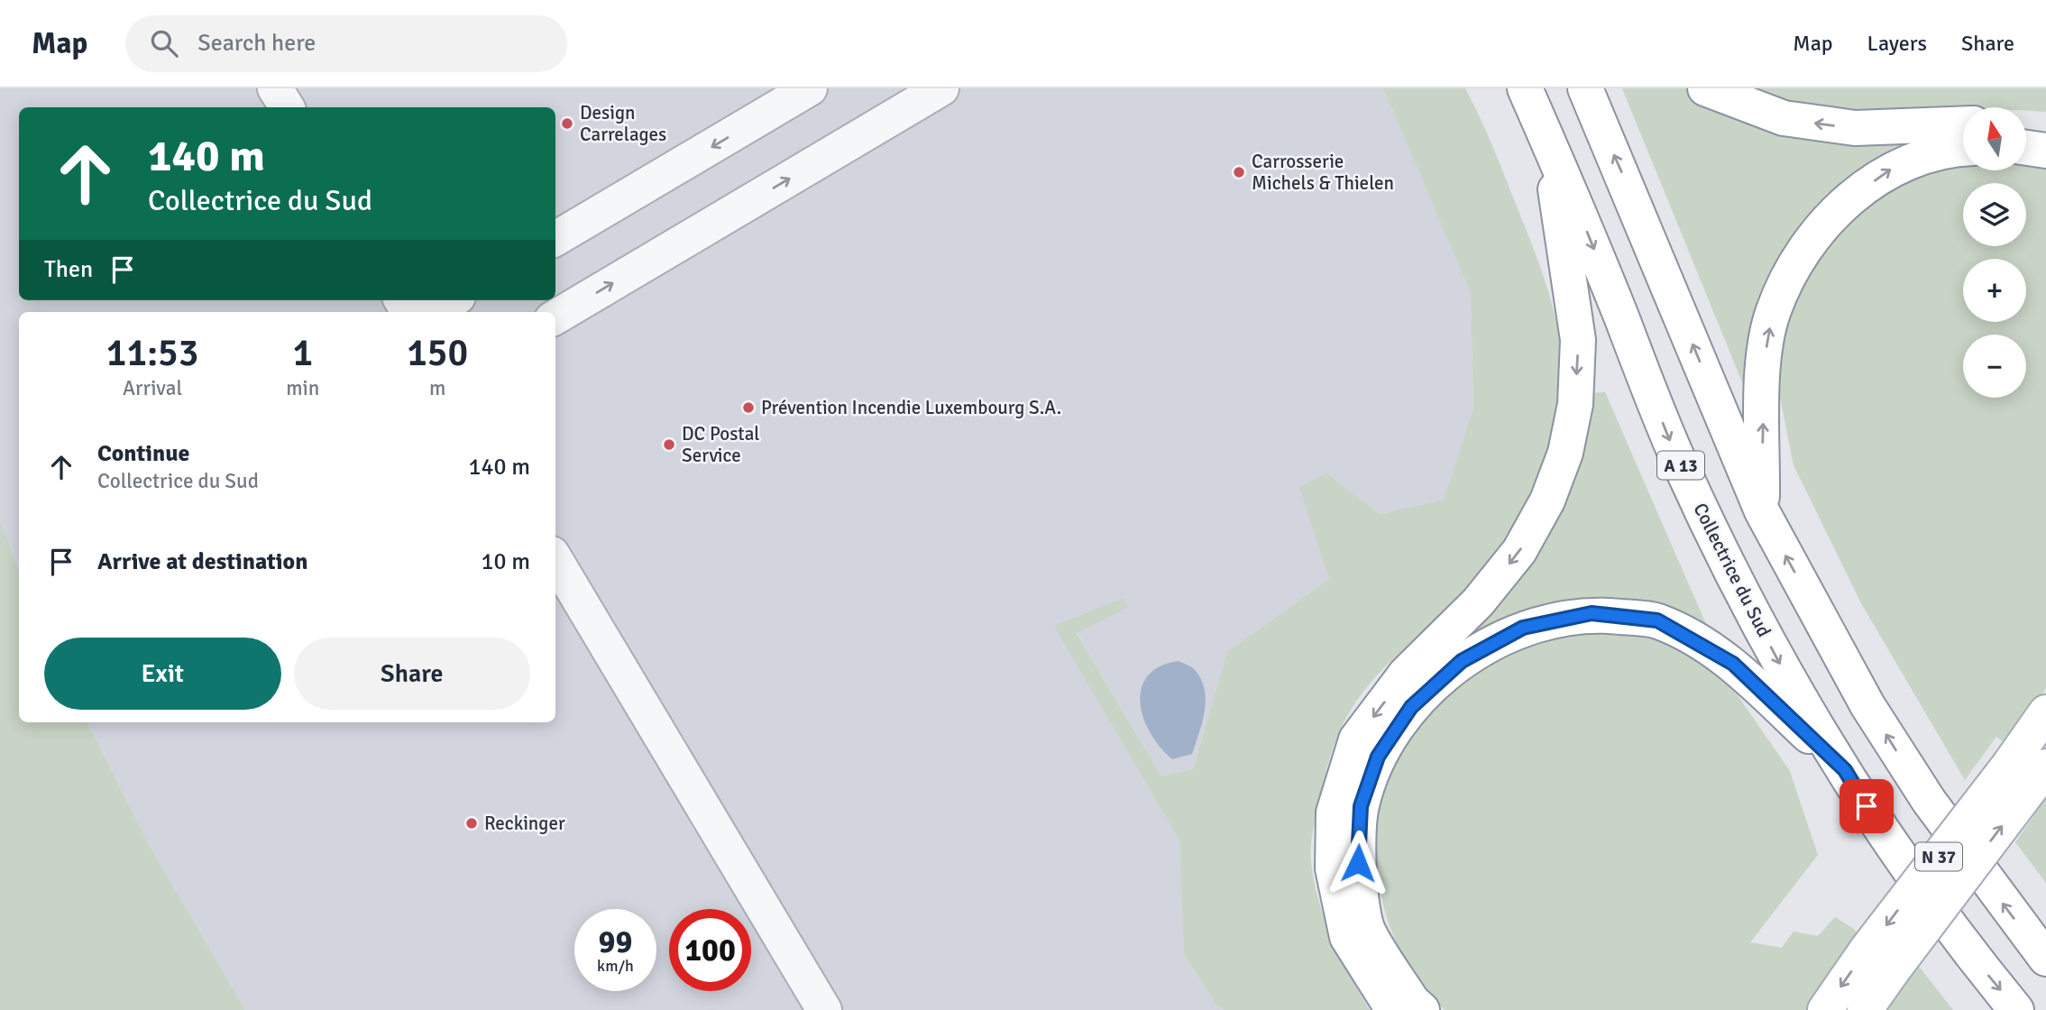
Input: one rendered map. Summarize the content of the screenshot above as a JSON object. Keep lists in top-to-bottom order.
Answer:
{
  "streets": {
    "main road": ["A 13", "Collectrice du Sud", "N 37"]
  },
  "crossings": [
    ["A 13", "Collectrice du Sud"]
  ],
  "places": [
    "Design Carrelages",
    "Carrosserie Michels & Thielen",
    "Prévention Incendie Luxembourg S.A.",
    "DC Postal Service",
    "Reckinger"
  ],
  "north": "top",
  "page": {
    "header": "Map",
    "search": "Search here",
    "nav": ["Map", "Layers", "Share"],
    "map_buttons": ["+", "−"],
    "turn": ["140 m", "Collectrice du Sud"],
    "then": "Then",
    "eta": [
      "11:53",
      "Arrival",
      "1",
      "min",
      "150",
      "m"
    ],
    "list": [
      {
        "name": "Continue",
        "note": "Collectrice du Sud",
        "value": "140 m"
      },
      {
        "name": "Arrive at destination",
        "value": "10 m"
      }
    ],
    "buttons": ["Exit", "Share"],
    "speed": "99 km/h",
    "limit": "100"
  }
}
